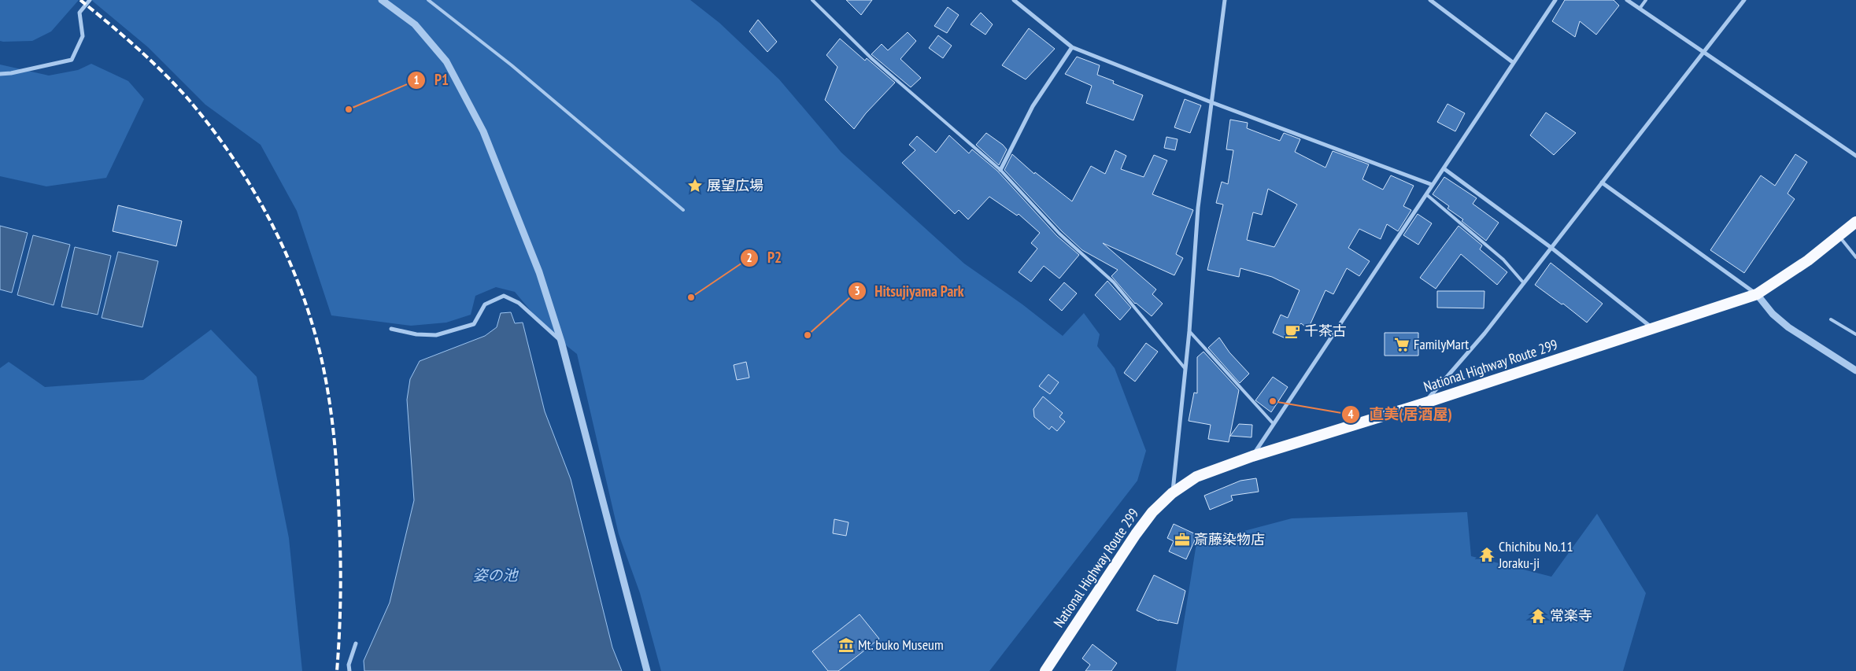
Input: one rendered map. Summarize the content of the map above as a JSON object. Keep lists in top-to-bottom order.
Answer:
{
  "streets": {
    "highway": ["National Highway Route 299"]
  },
  "water": ["姿の池"],
  "places": {
    "other": [
      "P1",
      "P2",
      "Hitsujiyama Park",
      "直美(居酒屋)"
    ],
    "place": ["展望広場"],
    "cafe": ["千茶古"],
    "supermarket": ["FamilyMart"],
    "office": ["斎藤染物店"],
    "temple": ["Chichibu No.11 Joraku-ji", "常楽寺"],
    "museum": ["Mt. buko Museum"]
  }
}
